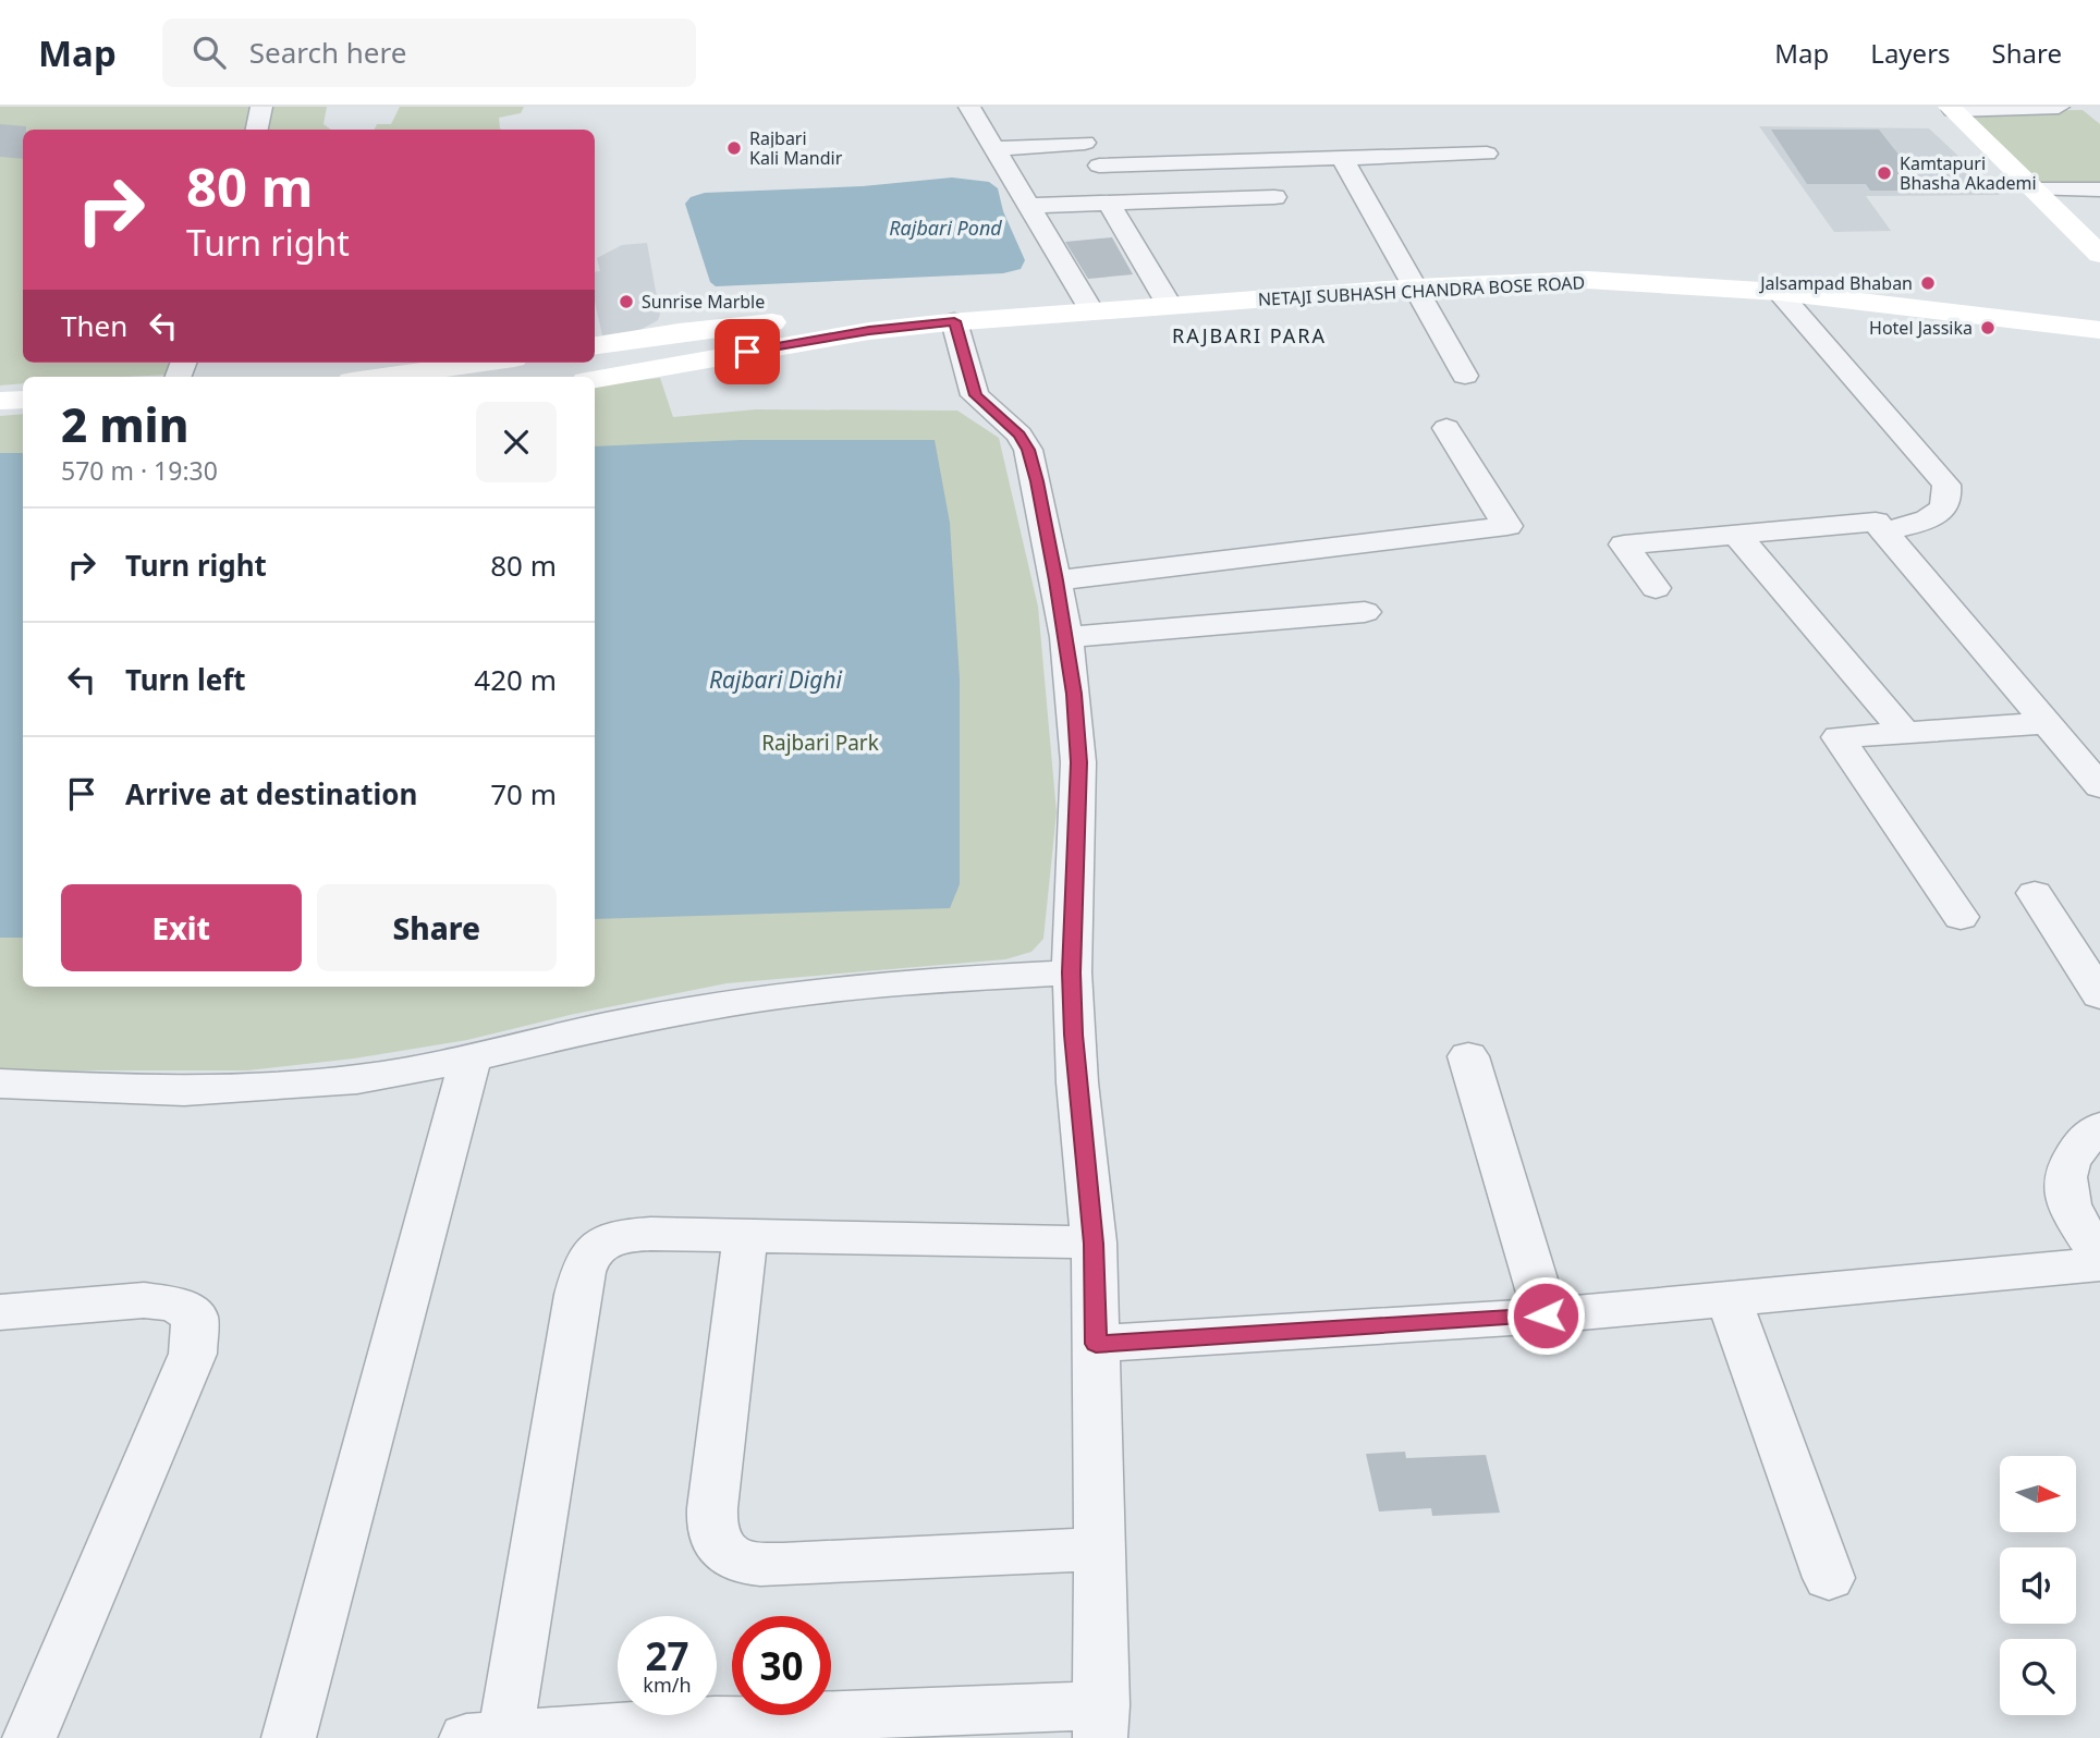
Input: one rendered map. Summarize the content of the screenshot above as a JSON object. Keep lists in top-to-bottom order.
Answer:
{
  "streets": {
    "street": ["NETAJI SUBHASH CHANDRA BOSE ROAD"]
  },
  "districts": ["RAJBARI PARA"],
  "water": ["Rajbari Pond", "Rajbari Dighi"],
  "parks": ["Rajbari Park"],
  "places": [
    "Rajbari Kali Mandir",
    "Kamtapuri Bhasha Akademi",
    "Jalsampad Bhaban",
    "Sunrise Marble",
    "Hotel Jassika"
  ],
  "north": "right",
  "page": {
    "header": "Map",
    "search": "Search here",
    "nav": ["Map", "Layers", "Share"],
    "turn": ["80 m", "Turn right"],
    "then": "Then",
    "heading": ["2 min", "570 m · 19:30"],
    "list": [
      {
        "name": "Turn right",
        "value": "80 m"
      },
      {
        "name": "Turn left",
        "value": "420 m"
      },
      {
        "name": "Arrive at destination",
        "value": "70 m"
      }
    ],
    "buttons": ["Exit", "Share"],
    "speed": "27 km/h",
    "limit": "30"
  }
}
